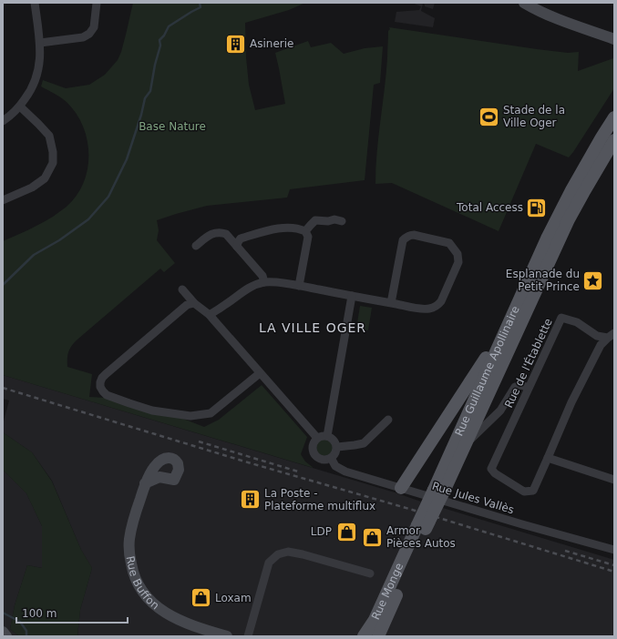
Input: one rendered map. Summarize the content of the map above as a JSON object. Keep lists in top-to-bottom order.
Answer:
{
  "streets": {
    "main road": ["Rue Guillaume Apollinaire", "Rue Monge"],
    "street": ["Rue de l'Établette", "Rue Jules Vallès", "Rue Buffon"]
  },
  "districts": ["LA VILLE OGER"],
  "parks": ["Base Nature"],
  "places": {
    "building": ["Asinerie", "La Poste - Plateforme multiflux"],
    "sports": ["Stade de la Ville Oger"],
    "fuel station": ["Total Access"],
    "place": ["Esplanade du Petit Prince"],
    "shop": ["LDP", "Armor Pièces Autos", "Loxam"]
  },
  "scale_bar": "100 m"
}
